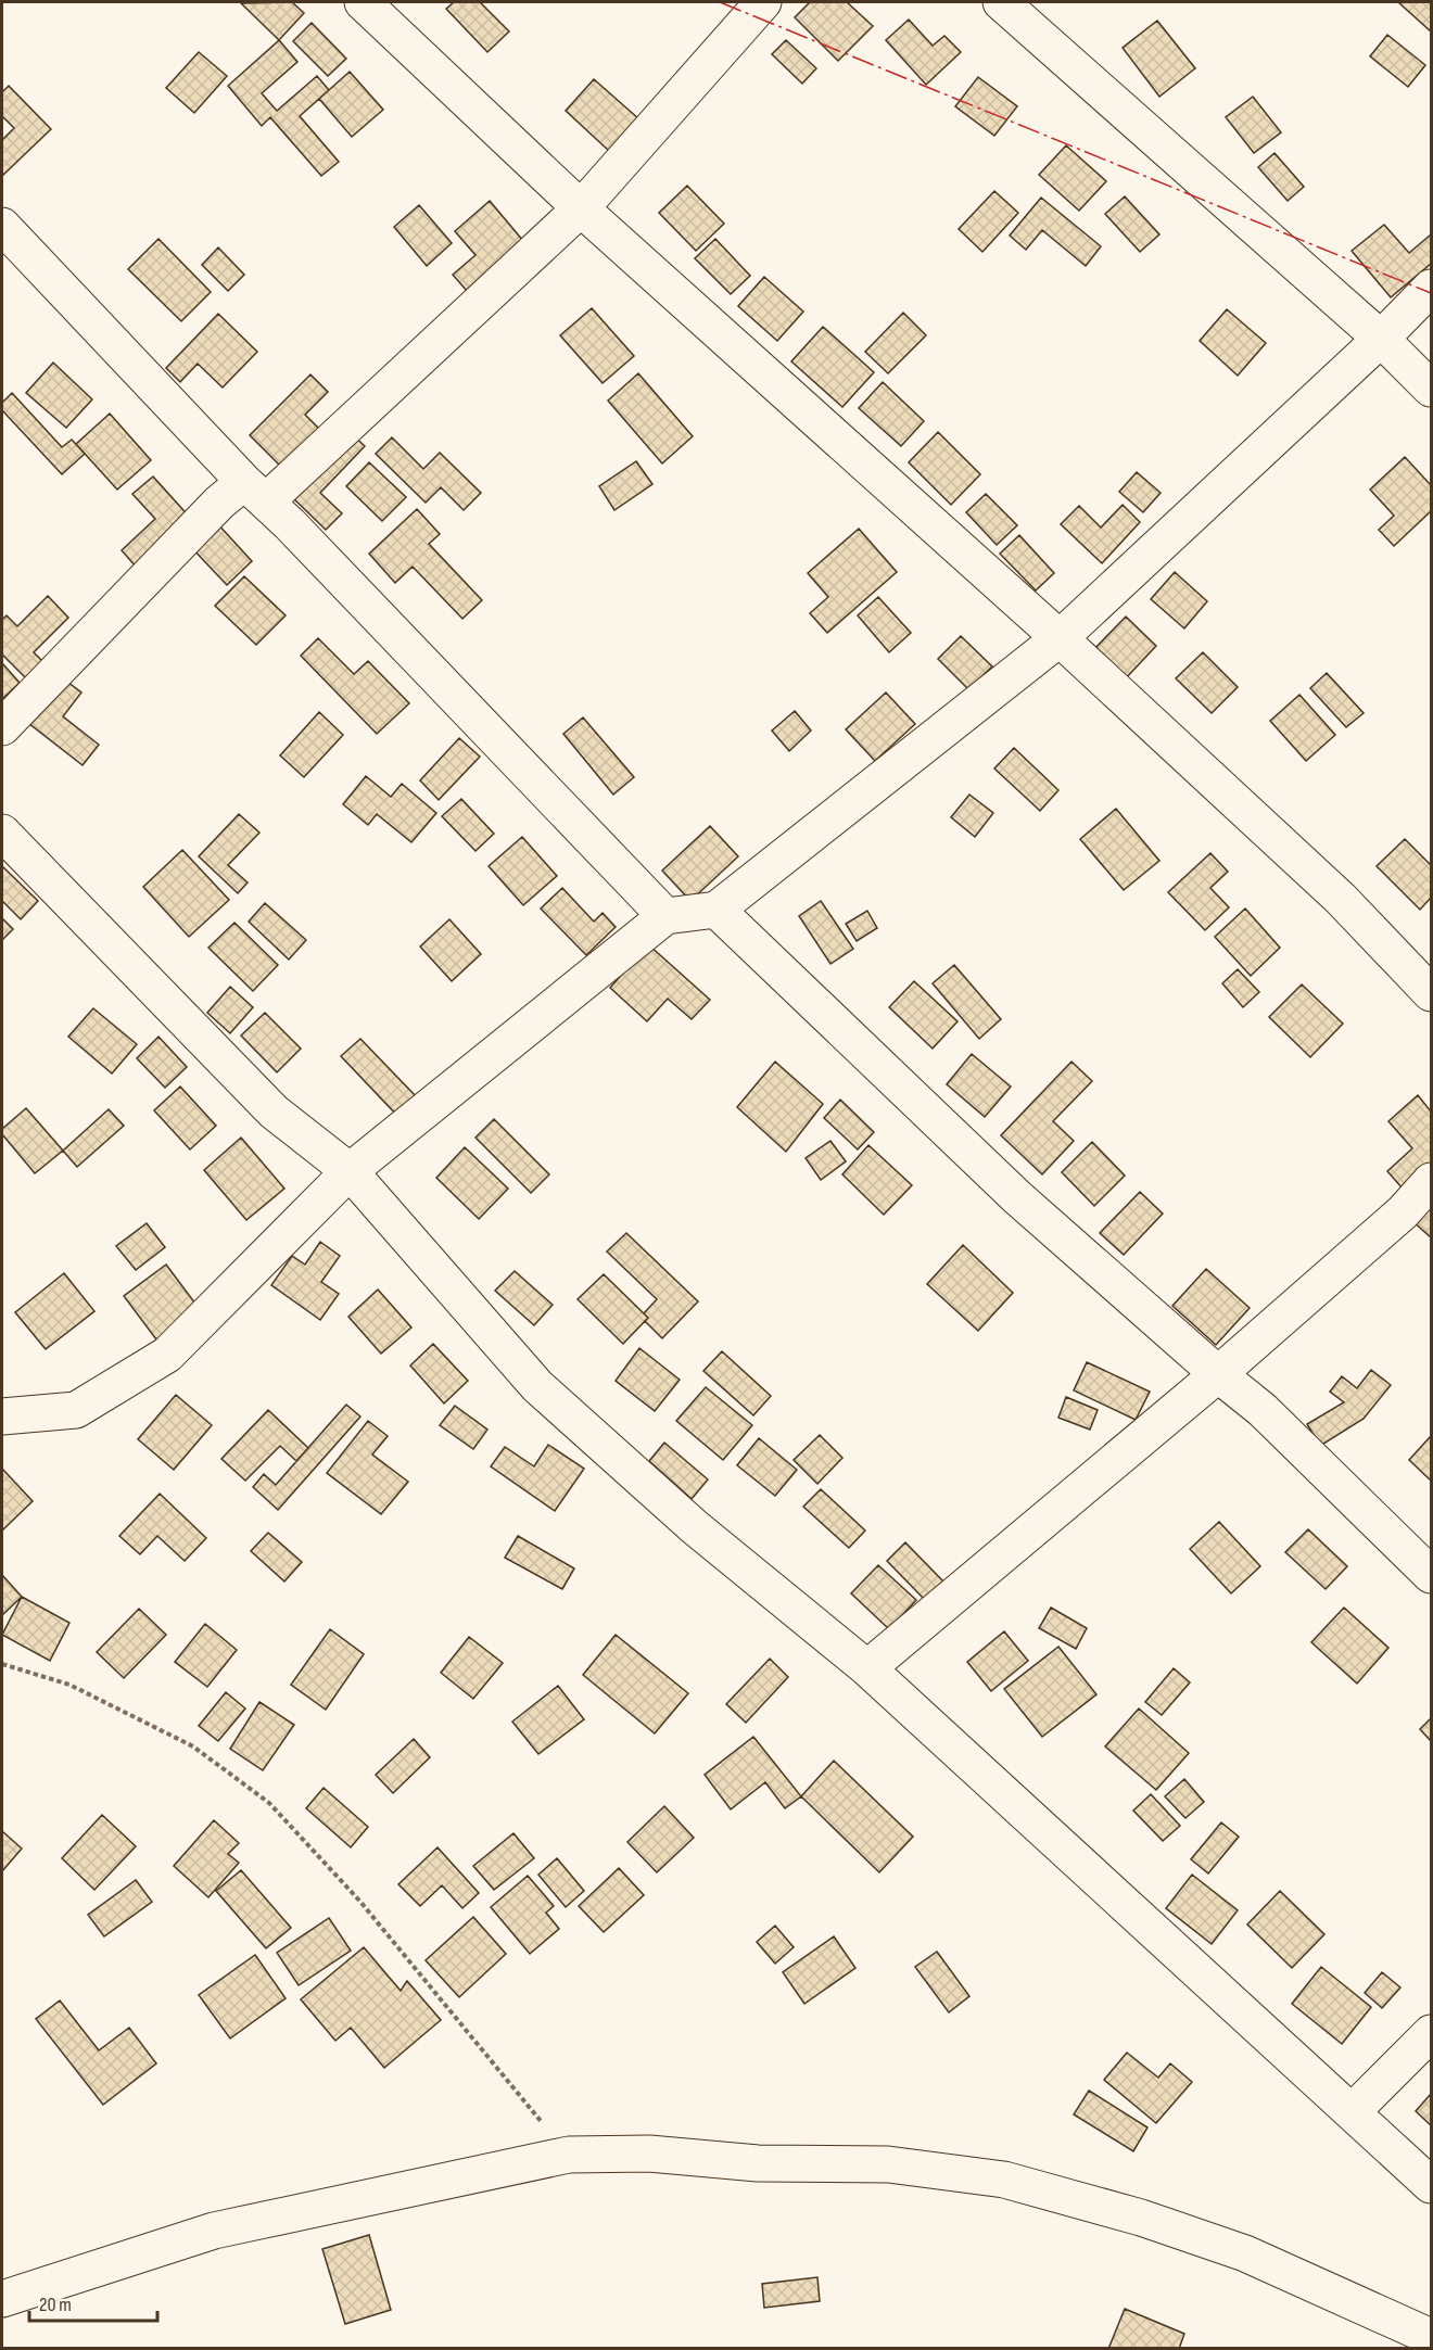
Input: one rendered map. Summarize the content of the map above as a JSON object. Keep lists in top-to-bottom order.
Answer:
{
  "scale_bar": "20 m"
}
